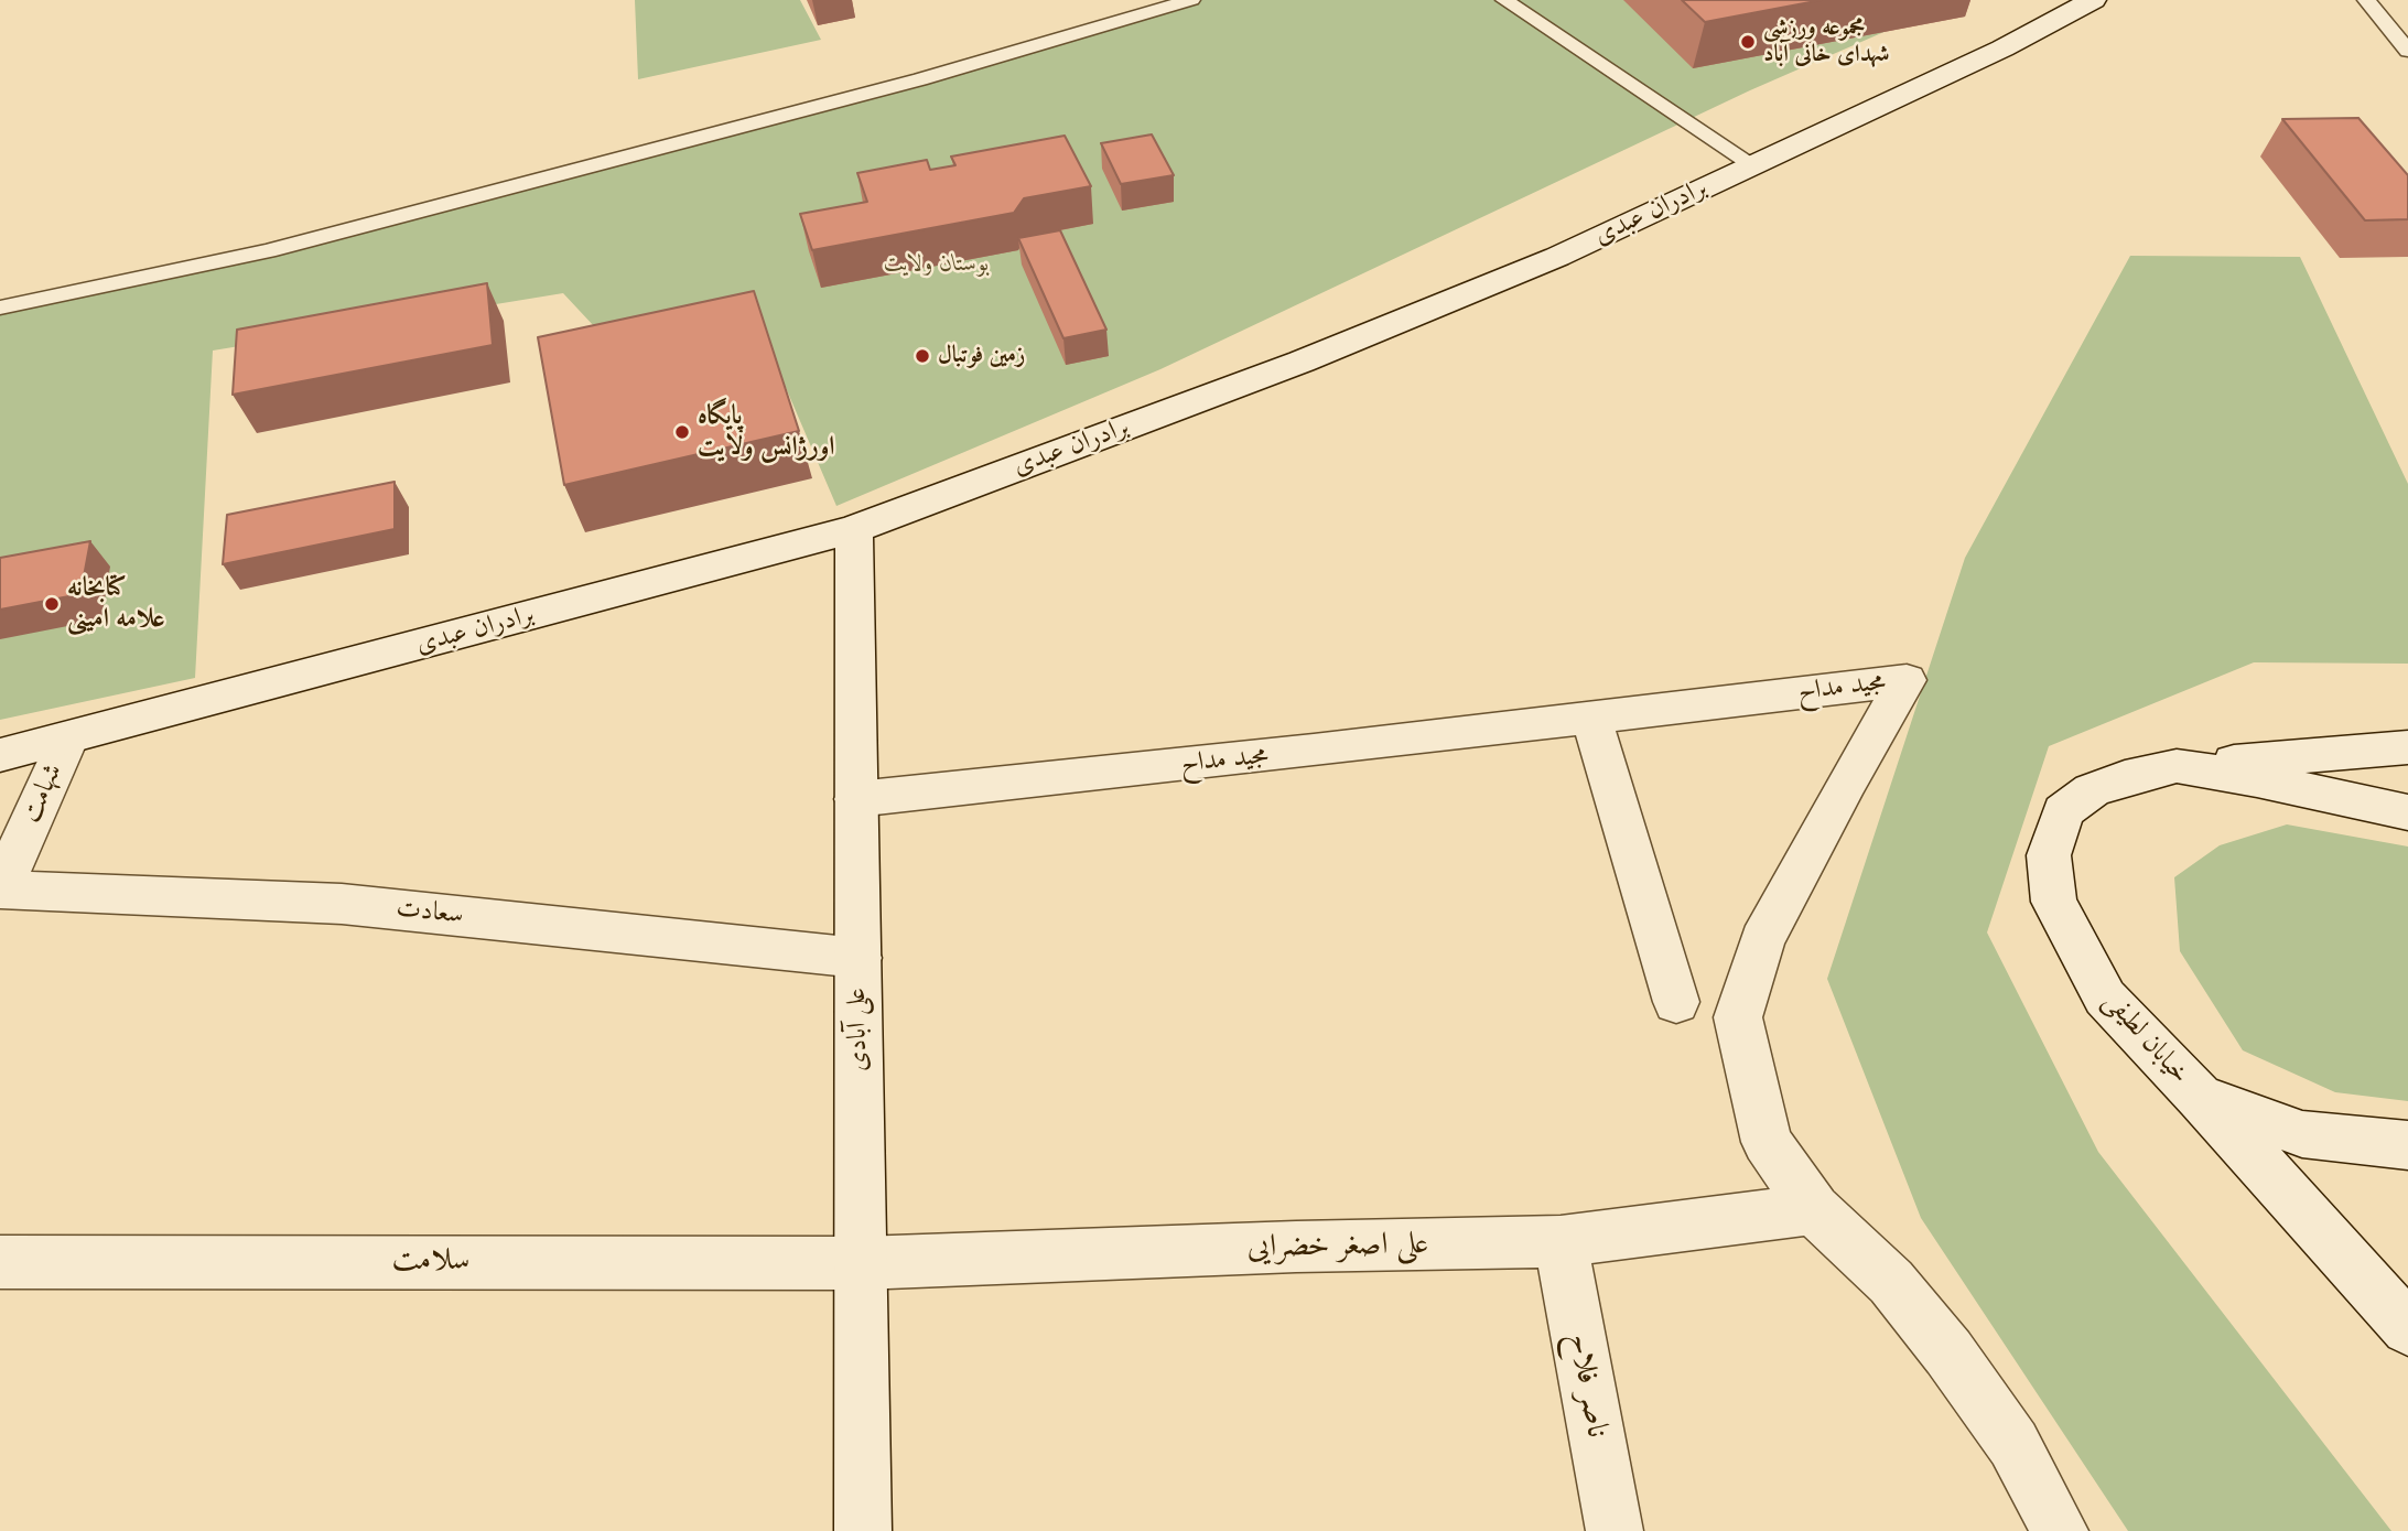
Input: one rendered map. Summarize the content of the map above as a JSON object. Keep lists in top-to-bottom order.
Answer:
{
  "streets": {
    "main road": [
      "برادران عبدی",
      "مجید مداح",
      "شهامت",
      "سعادت",
      "علی آبادی",
      "خیابان لطیفی",
      "علی اصغر خضرایی",
      "سلامت",
      "ناصر فلاح"
    ]
  },
  "crossings": [
    ["برادران عبدی", "شهامت"],
    ["برادران عبدی", "علی آبادی"],
    ["مجید مداح", "علی آبادی"],
    ["مجید مداح", "علی اصغر خضرایی"],
    ["شهامت", "سعادت"],
    ["سعادت", "علی آبادی"],
    ["علی آبادی", "علی اصغر خضرایی"],
    ["علی آبادی", "سلامت"],
    ["علی اصغر خضرایی", "سلامت"],
    ["علی اصغر خضرایی", "ناصر فلاح"]
  ],
  "parks": ["بوستان ولایت"],
  "places": [
    "مجموعه ورزشی شهدای خانی آباد",
    "زمین فوتبال",
    "پایگاه اورژانس ولایت",
    "کتابخانه علامه امینی"
  ]
}
